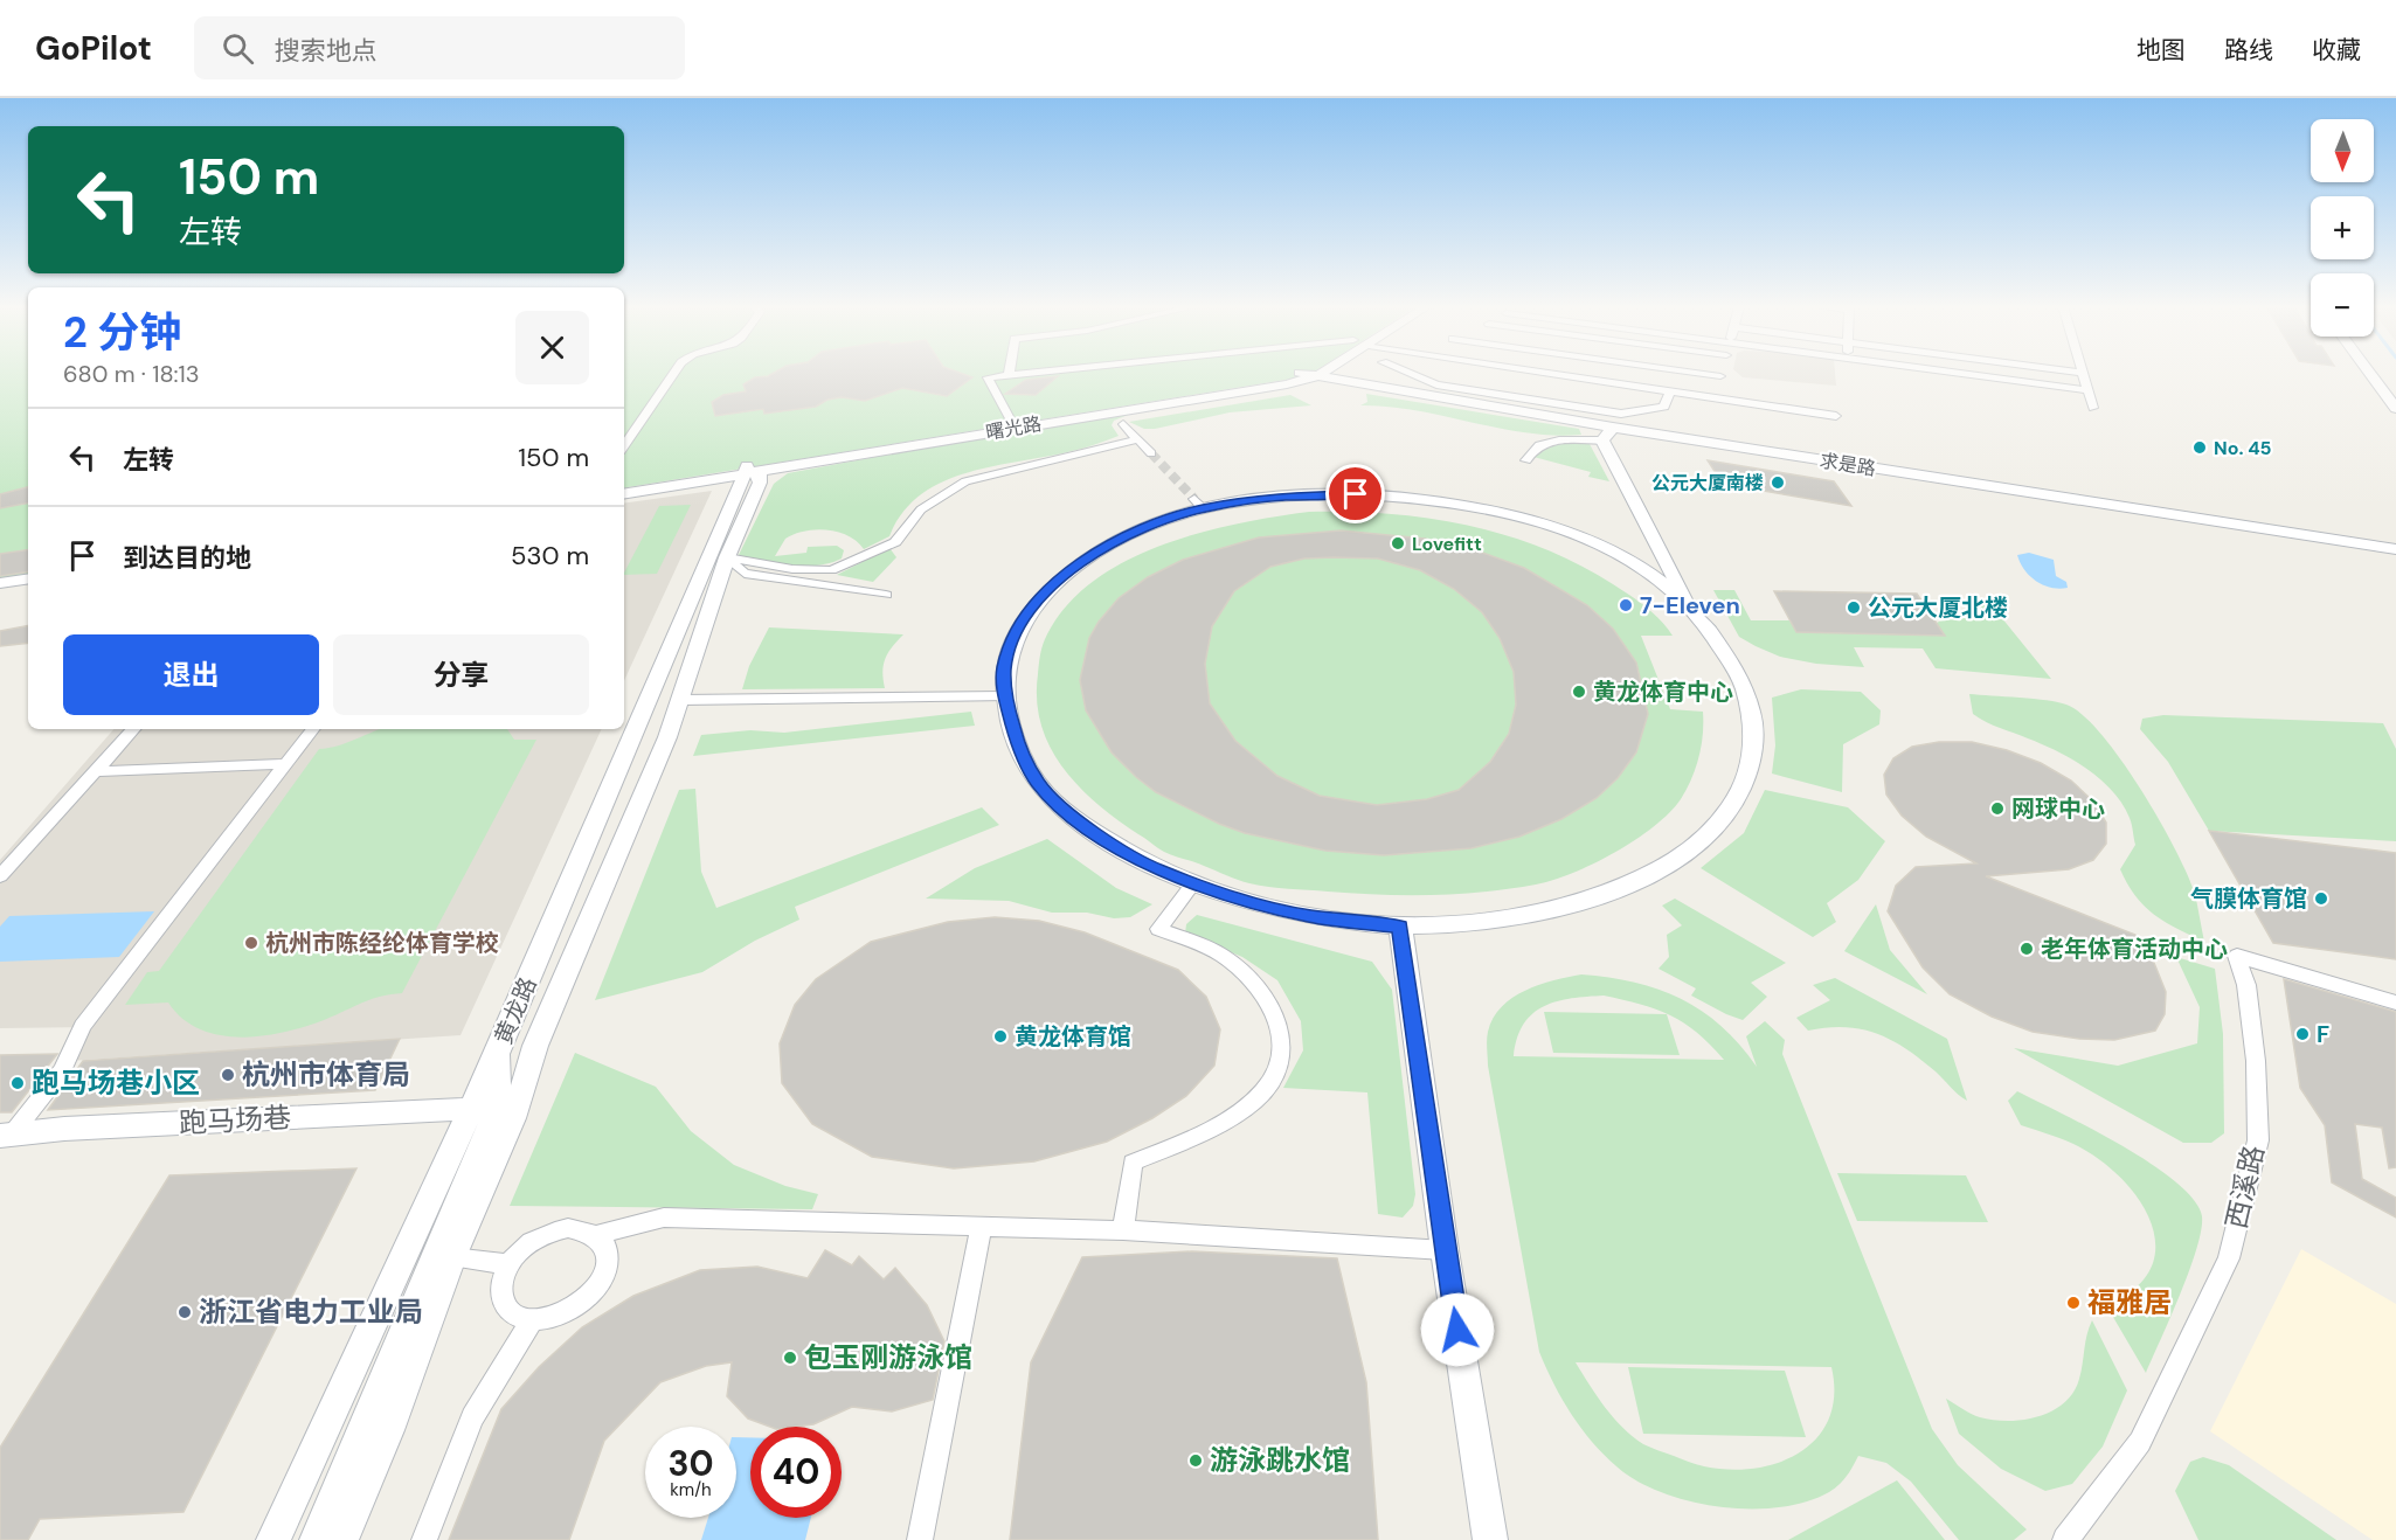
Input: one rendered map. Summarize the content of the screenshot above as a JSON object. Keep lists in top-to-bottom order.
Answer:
{
  "streets": {
    "main road": [
      "曙光路",
      "求是路",
      "黄龙路",
      "跑马场巷"
    ],
    "street": ["西溪路"]
  },
  "crossings": [
    ["曙光路", "求是路"],
    ["曙光路", "黄龙路"],
    ["黄龙路", "跑马场巷"]
  ],
  "places": [
    "No. 45",
    "公元大厦南楼",
    "Lovefitt",
    "7-Eleven",
    "公元大厦北楼",
    "黄龙体育中心",
    "网球中心",
    "气膜体育馆",
    "杭州市陈经纶体育学校",
    "老年体育活动中心",
    "F",
    "黄龙体育馆",
    "杭州市体育局",
    "跑马场巷小区",
    "福雅居",
    "浙江省电力工业局",
    "包玉刚游泳馆",
    "游泳跳水馆"
  ],
  "north": "bottom",
  "page": {
    "header": "GoPilot",
    "search": "搜索地点",
    "nav": ["地图", "路线", "收藏"],
    "map_buttons": ["+", "−"],
    "turn": ["150 m", "左转"],
    "heading": ["2 分钟", "680 m · 18:13"],
    "list": [
      {
        "name": "左转",
        "value": "150 m"
      },
      {
        "name": "到达目的地",
        "value": "530 m"
      }
    ],
    "buttons": ["退出", "分享"],
    "speed": "30 km/h",
    "limit": "40"
  }
}
